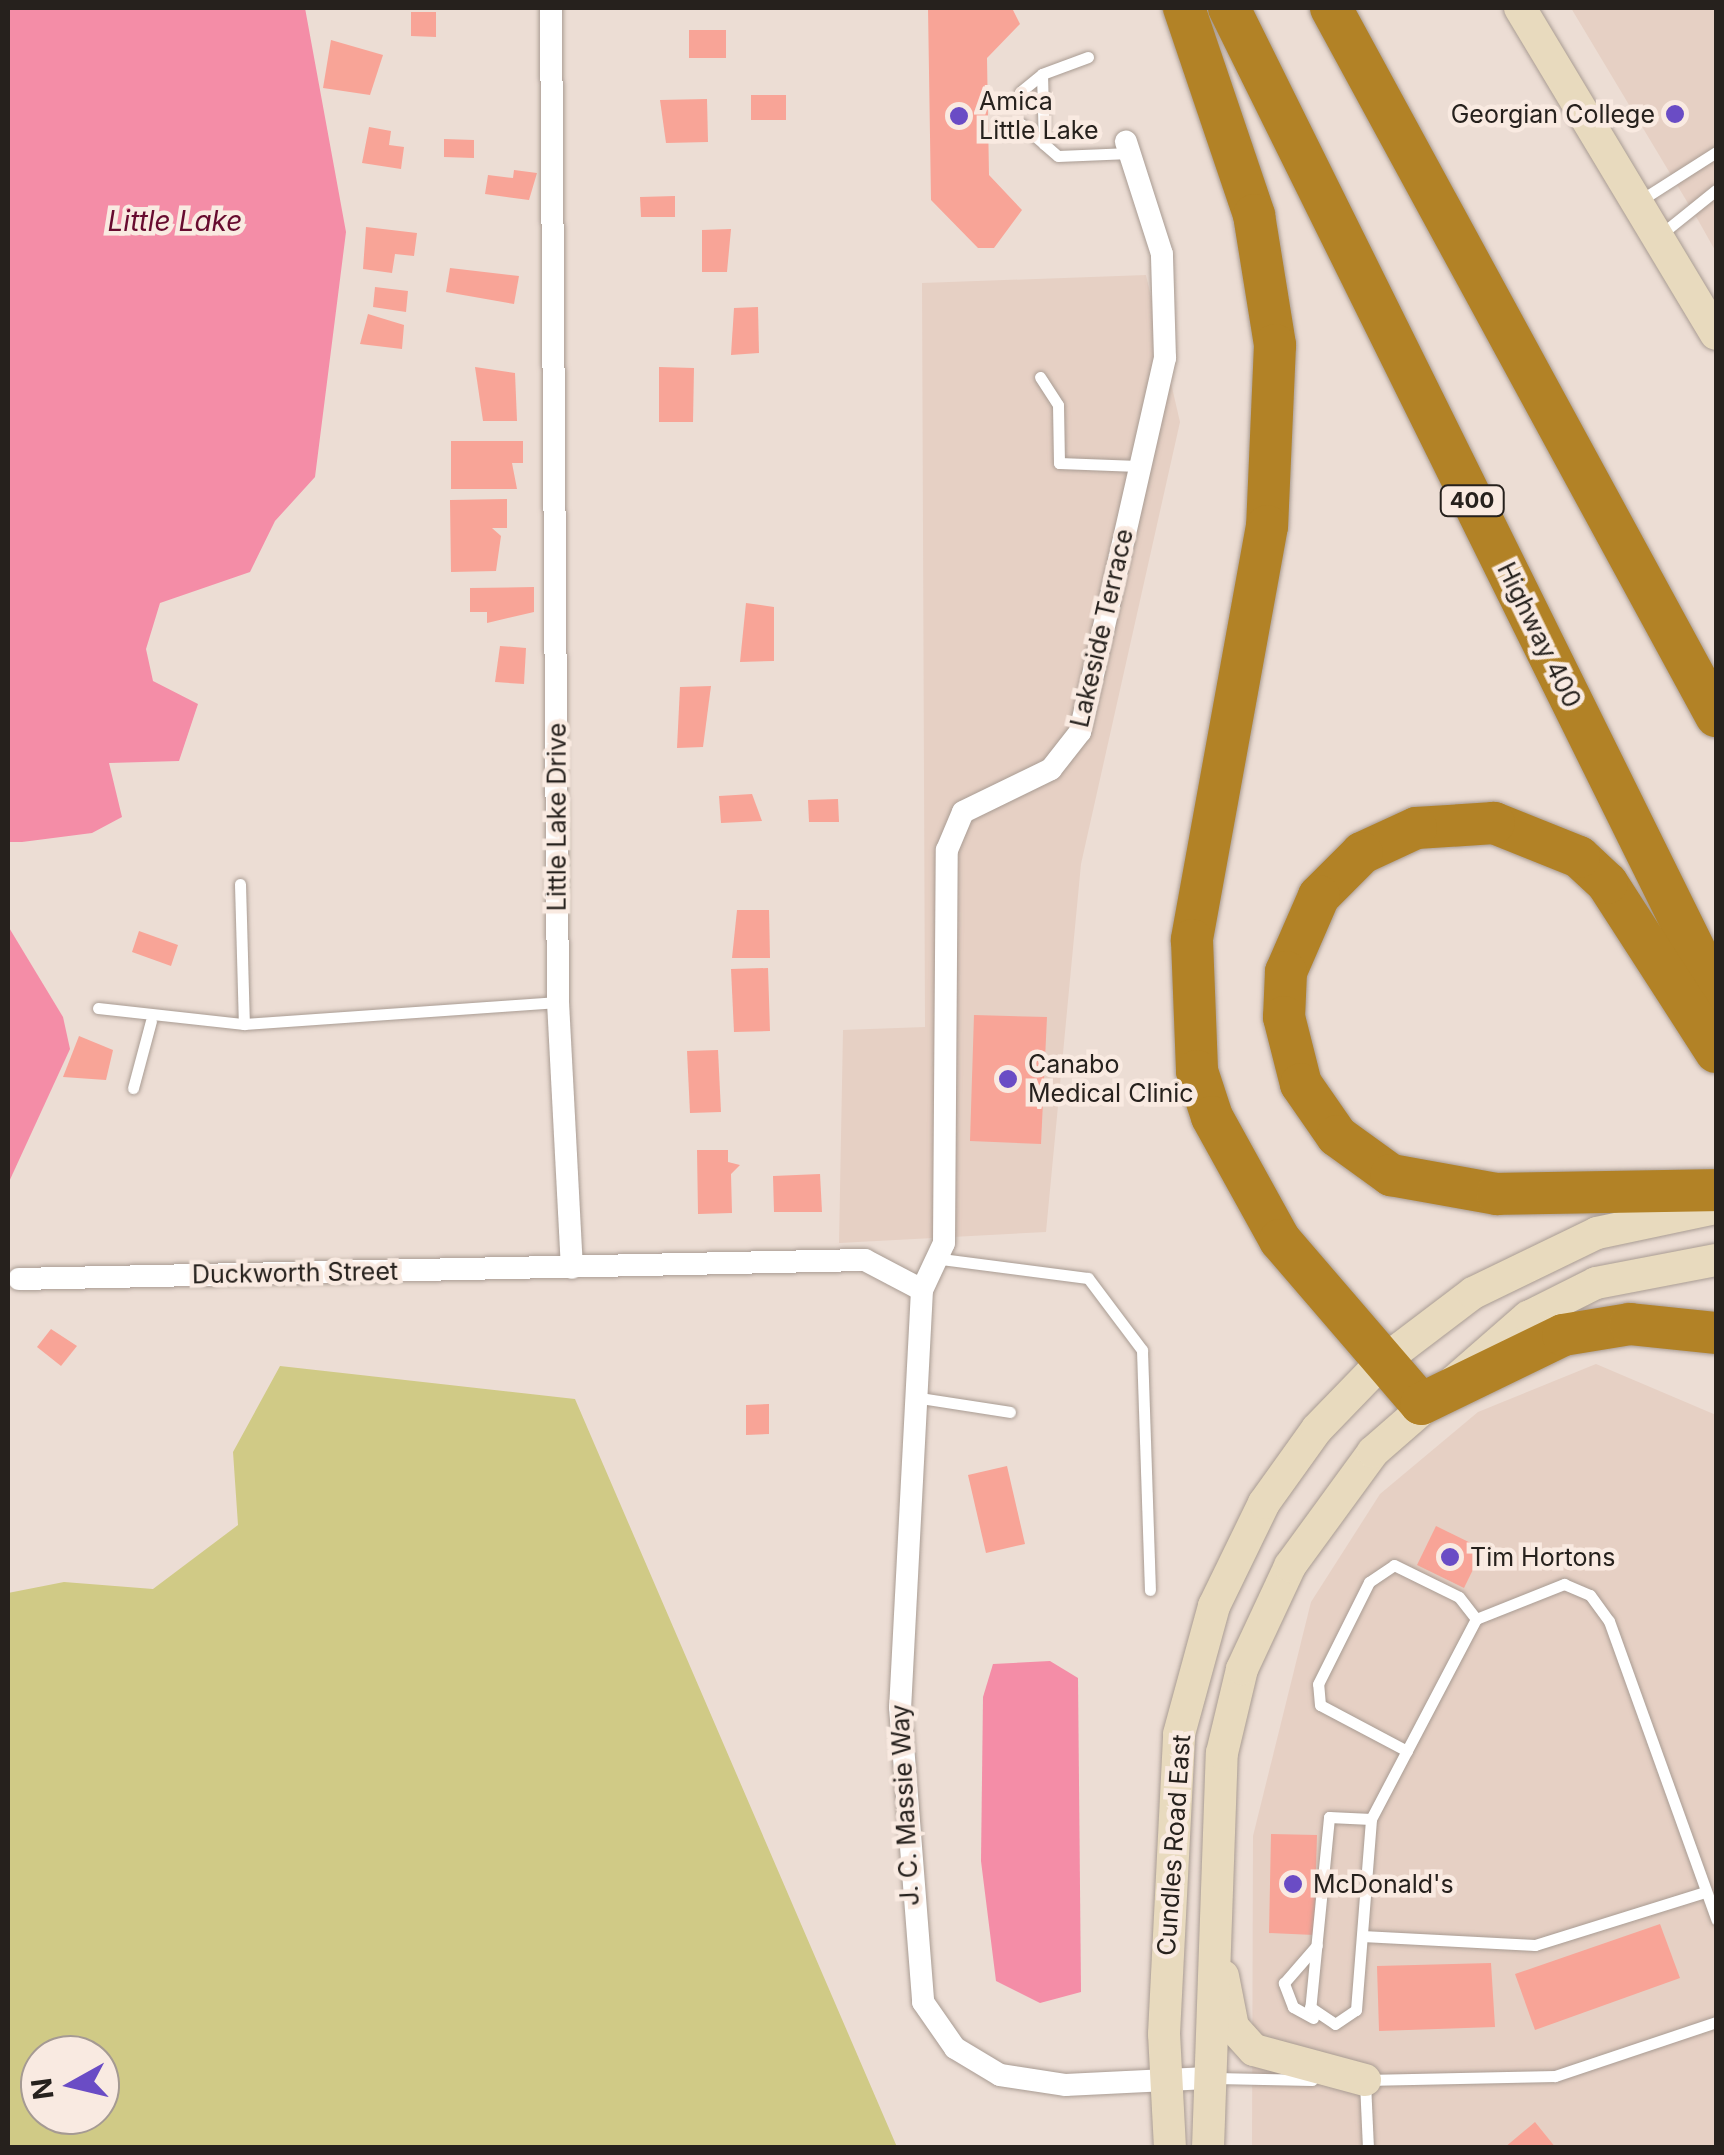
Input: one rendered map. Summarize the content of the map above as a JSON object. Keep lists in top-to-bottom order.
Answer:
{
  "streets": {
    "highway": ["400", "Highway 400"],
    "main road": ["Cundles Road East"],
    "street": [
      "Lakeside Terrace",
      "Little Lake Drive",
      "Duckworth Street",
      "J. C. Massie Way"
    ]
  },
  "crossings": [
    ["Lakeside Terrace", "J. C. Massie Way"],
    ["Little Lake Drive", "Duckworth Street"],
    ["J. C. Massie Way", "Cundles Road East"]
  ],
  "water": ["Little Lake"],
  "places": [
    "Georgian College",
    "Amica Little Lake",
    "Canabo Medical Clinic",
    "Tim Hortons",
    "McDonald's"
  ],
  "north": "left"
}
